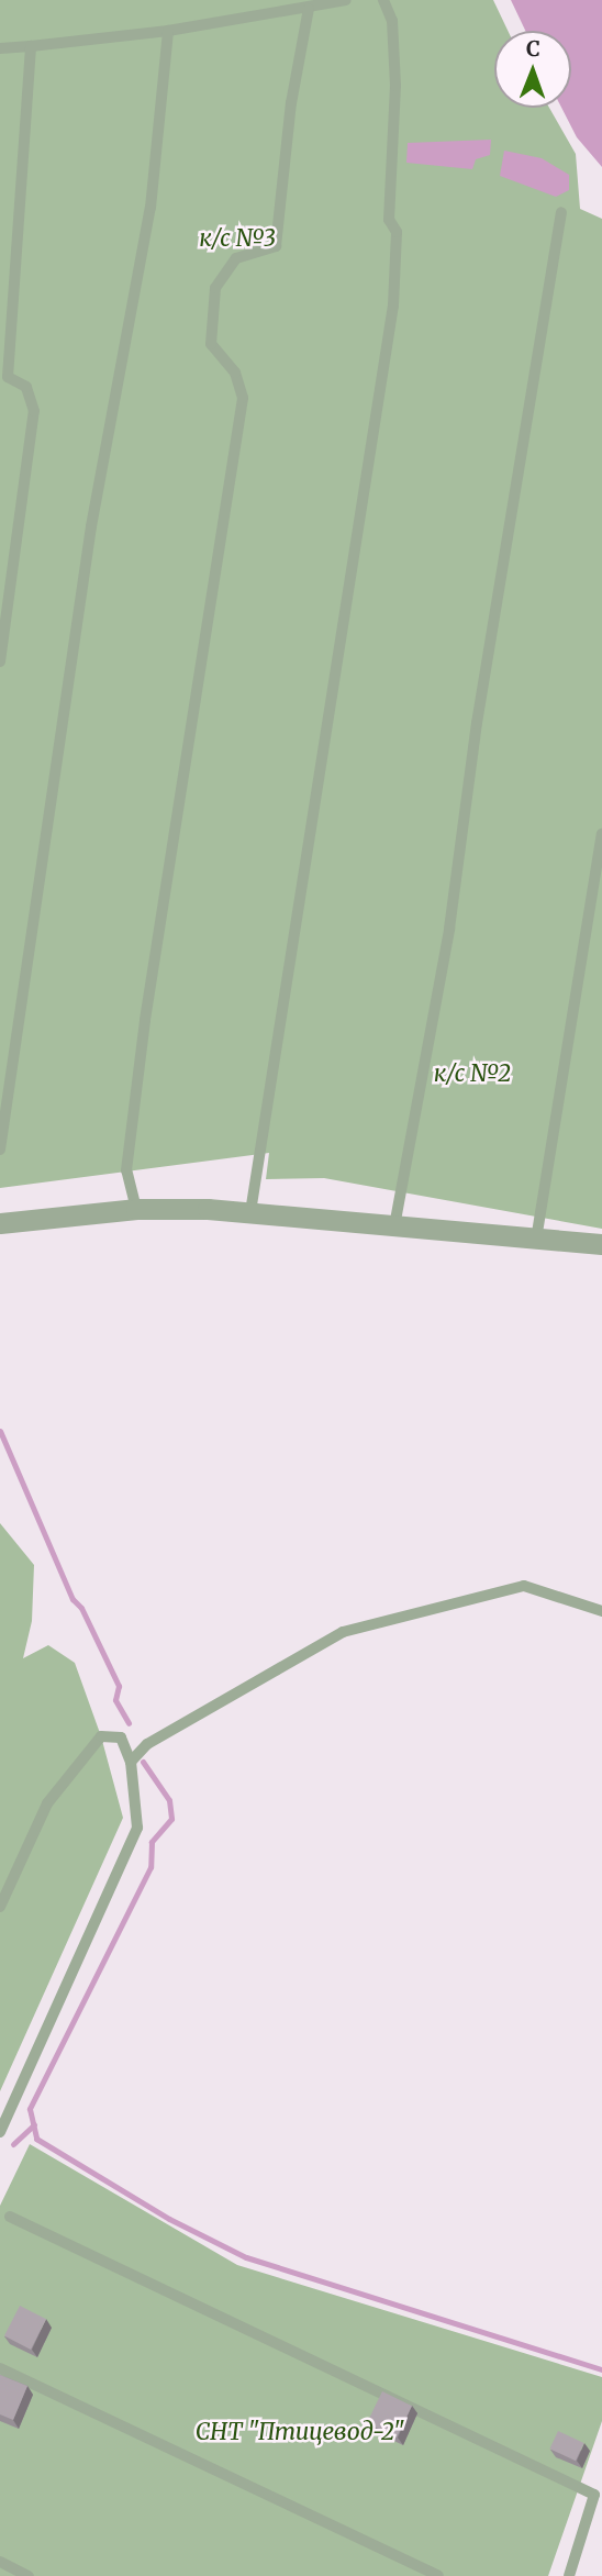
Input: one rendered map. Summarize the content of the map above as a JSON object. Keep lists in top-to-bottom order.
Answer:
{
  "parks": ["к/с №3", "к/с №2", "СНТ \"Птицевод-2\""],
  "north": "top"
}
